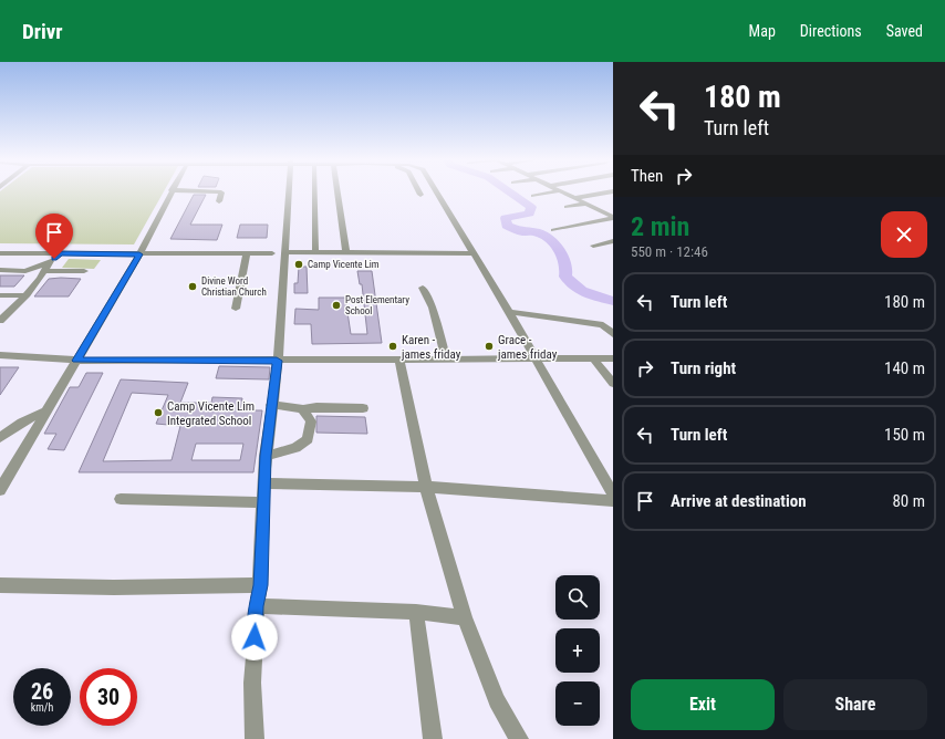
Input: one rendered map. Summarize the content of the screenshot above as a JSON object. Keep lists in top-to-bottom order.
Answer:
{
  "places": [
    "Camp Vicente Lim",
    "Divine Word Christian Church",
    "Post Elementary School",
    "Karen - james friday",
    "Grace - james friday",
    "Camp Vicente Lim Integrated School"
  ],
  "page": {
    "header": "Drivr",
    "nav": ["Map", "Directions", "Saved"],
    "turn": ["180 m", "Turn left"],
    "then": "Then",
    "heading": ["2 min", "550 m · 12:46"],
    "list": [
      {
        "name": "Turn left",
        "value": "180 m"
      },
      {
        "name": "Turn right",
        "value": "140 m"
      },
      {
        "name": "Turn left",
        "value": "150 m"
      },
      {
        "name": "Arrive at destination",
        "value": "80 m"
      }
    ],
    "map_buttons": ["+", "−"],
    "speed": "26 km/h",
    "limit": "30",
    "buttons": ["Exit", "Share"]
  }
}
